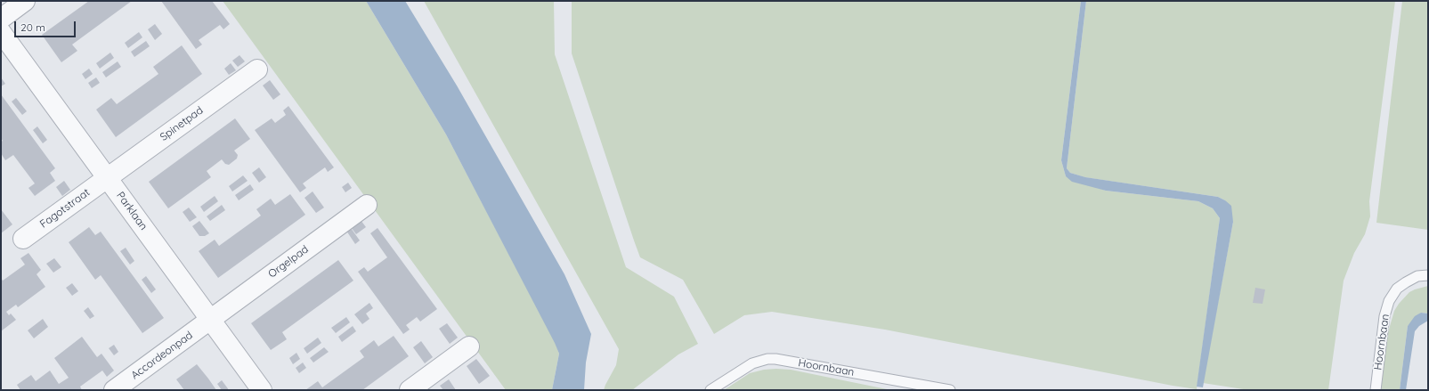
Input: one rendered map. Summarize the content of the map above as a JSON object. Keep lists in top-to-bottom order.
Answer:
{
  "streets": {
    "street": [
      "Spinetpad",
      "Fagotstraat",
      "Parklaan",
      "Orgelpad",
      "Accordeonpad"
    ],
    "lane": ["Hoornbaan"]
  },
  "crossings": [
    ["Spinetpad", "Fagotstraat"],
    ["Spinetpad", "Parklaan"],
    ["Fagotstraat", "Parklaan"],
    ["Parklaan", "Orgelpad"],
    ["Parklaan", "Accordeonpad"],
    ["Orgelpad", "Accordeonpad"]
  ],
  "scale_bar": "20 m"
}
